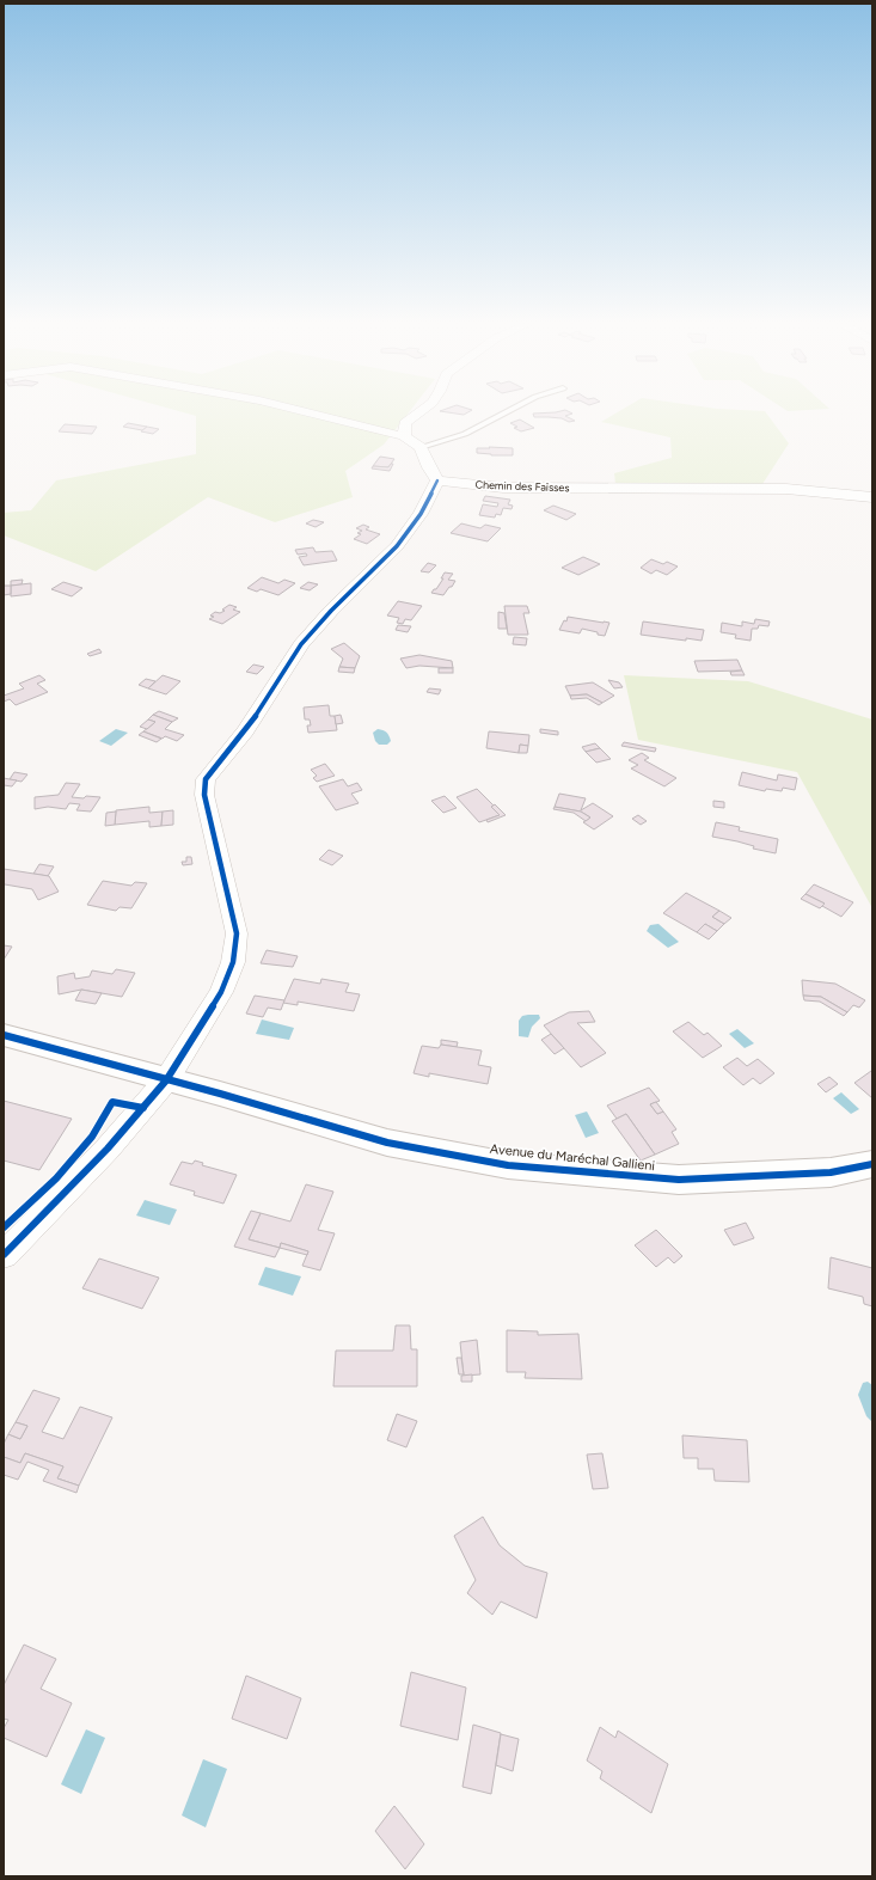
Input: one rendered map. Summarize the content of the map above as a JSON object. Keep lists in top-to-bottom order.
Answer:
{
  "streets": {
    "street": ["Chemin des Faïsses", "Avenue du Maréchal Gallieni"]
  }
}
